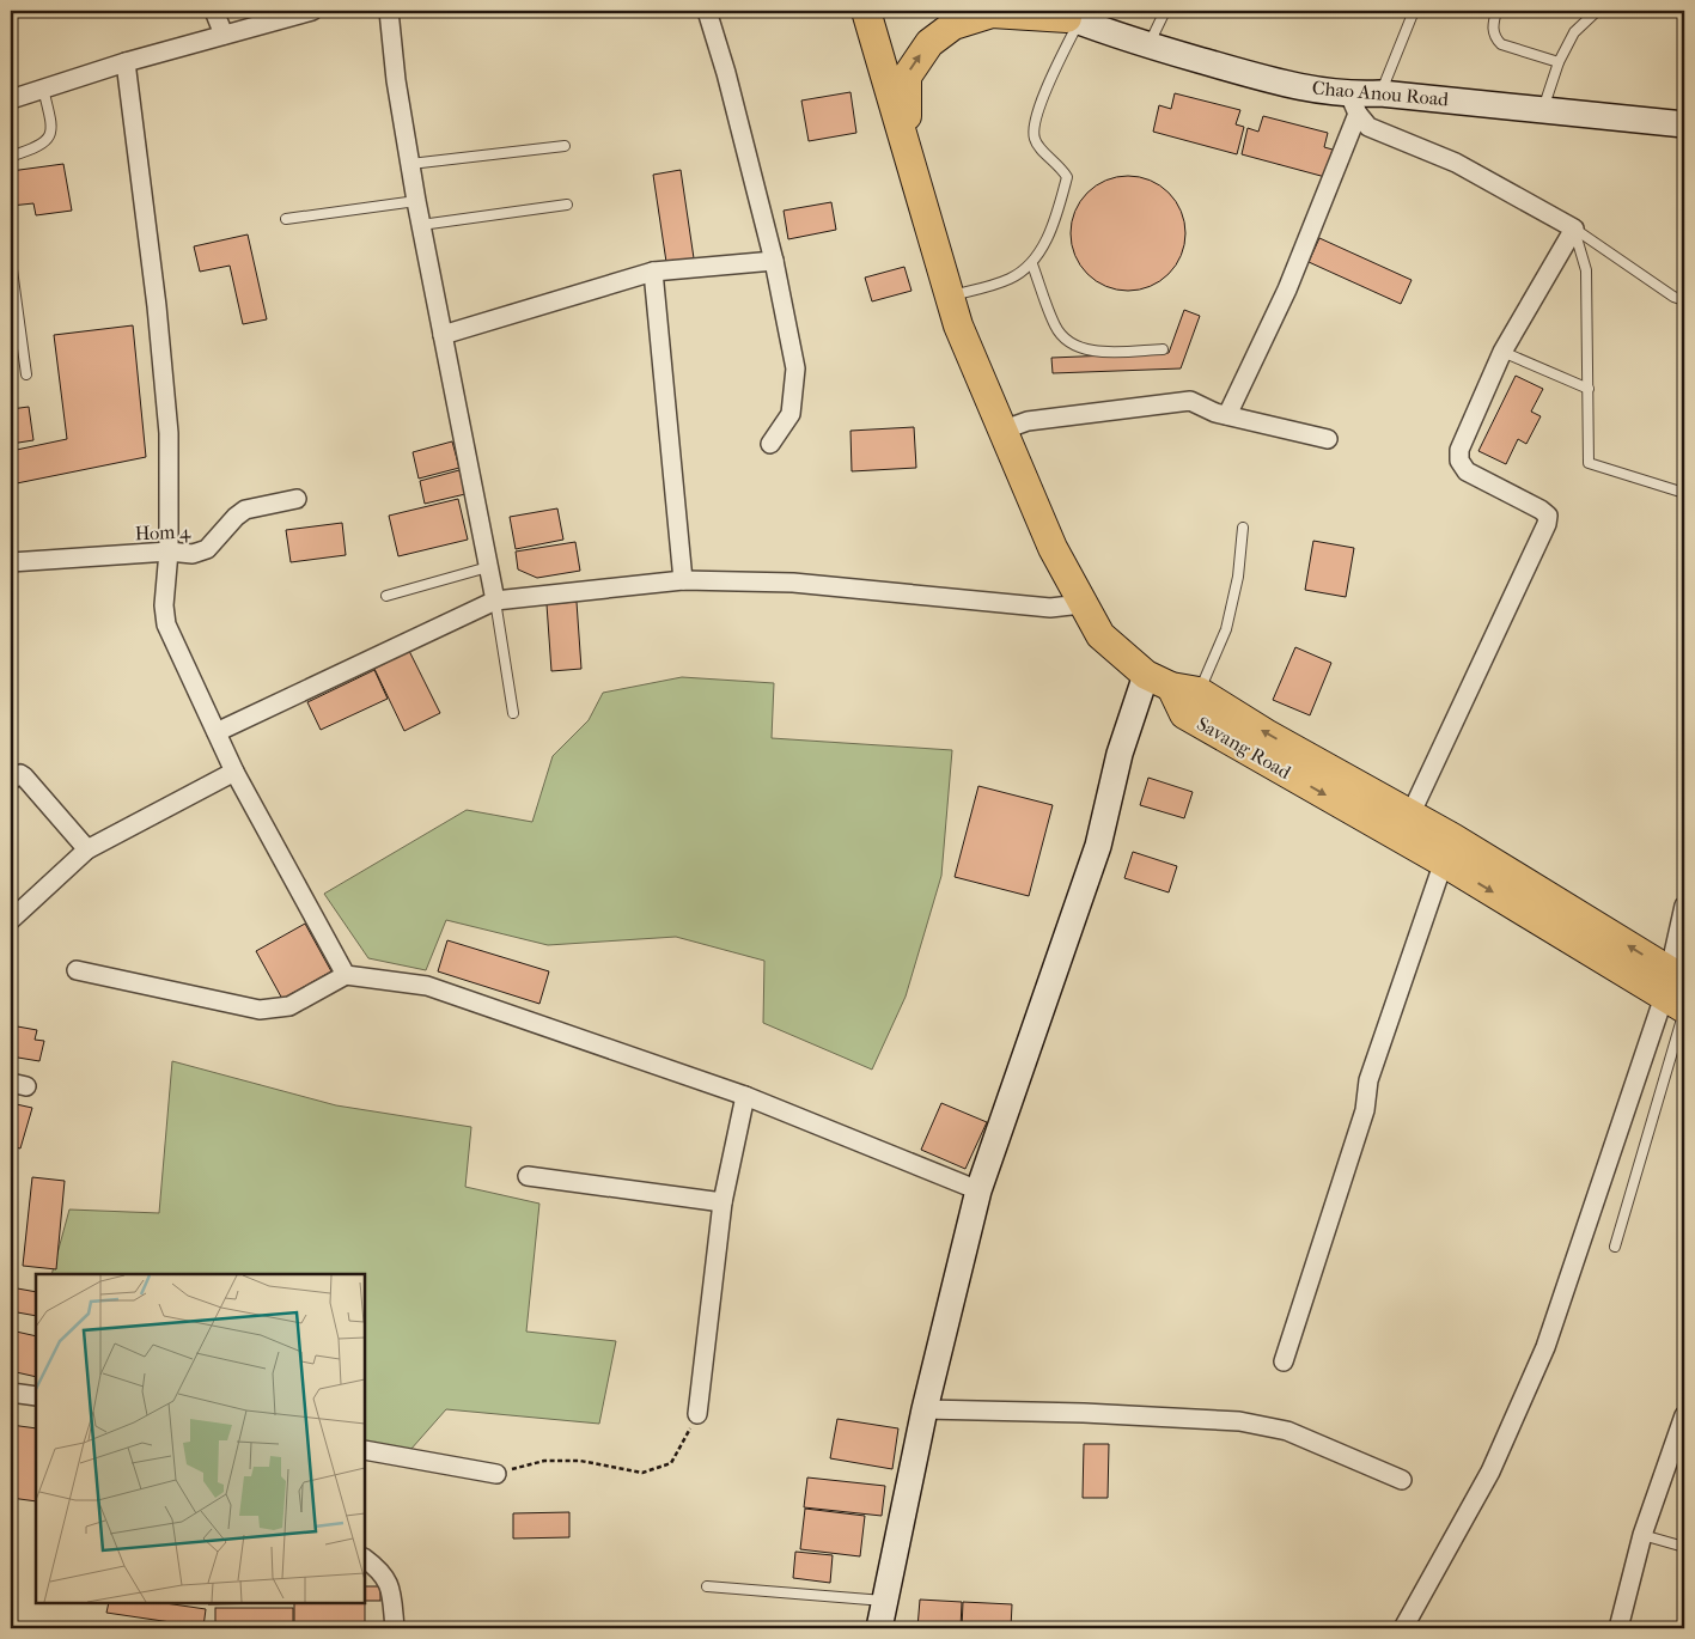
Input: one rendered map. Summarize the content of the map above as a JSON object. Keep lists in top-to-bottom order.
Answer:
{
  "streets": {
    "main road": ["Savang Road"],
    "street": ["Chao Anou Road", "Hom 4"]
  }
}
